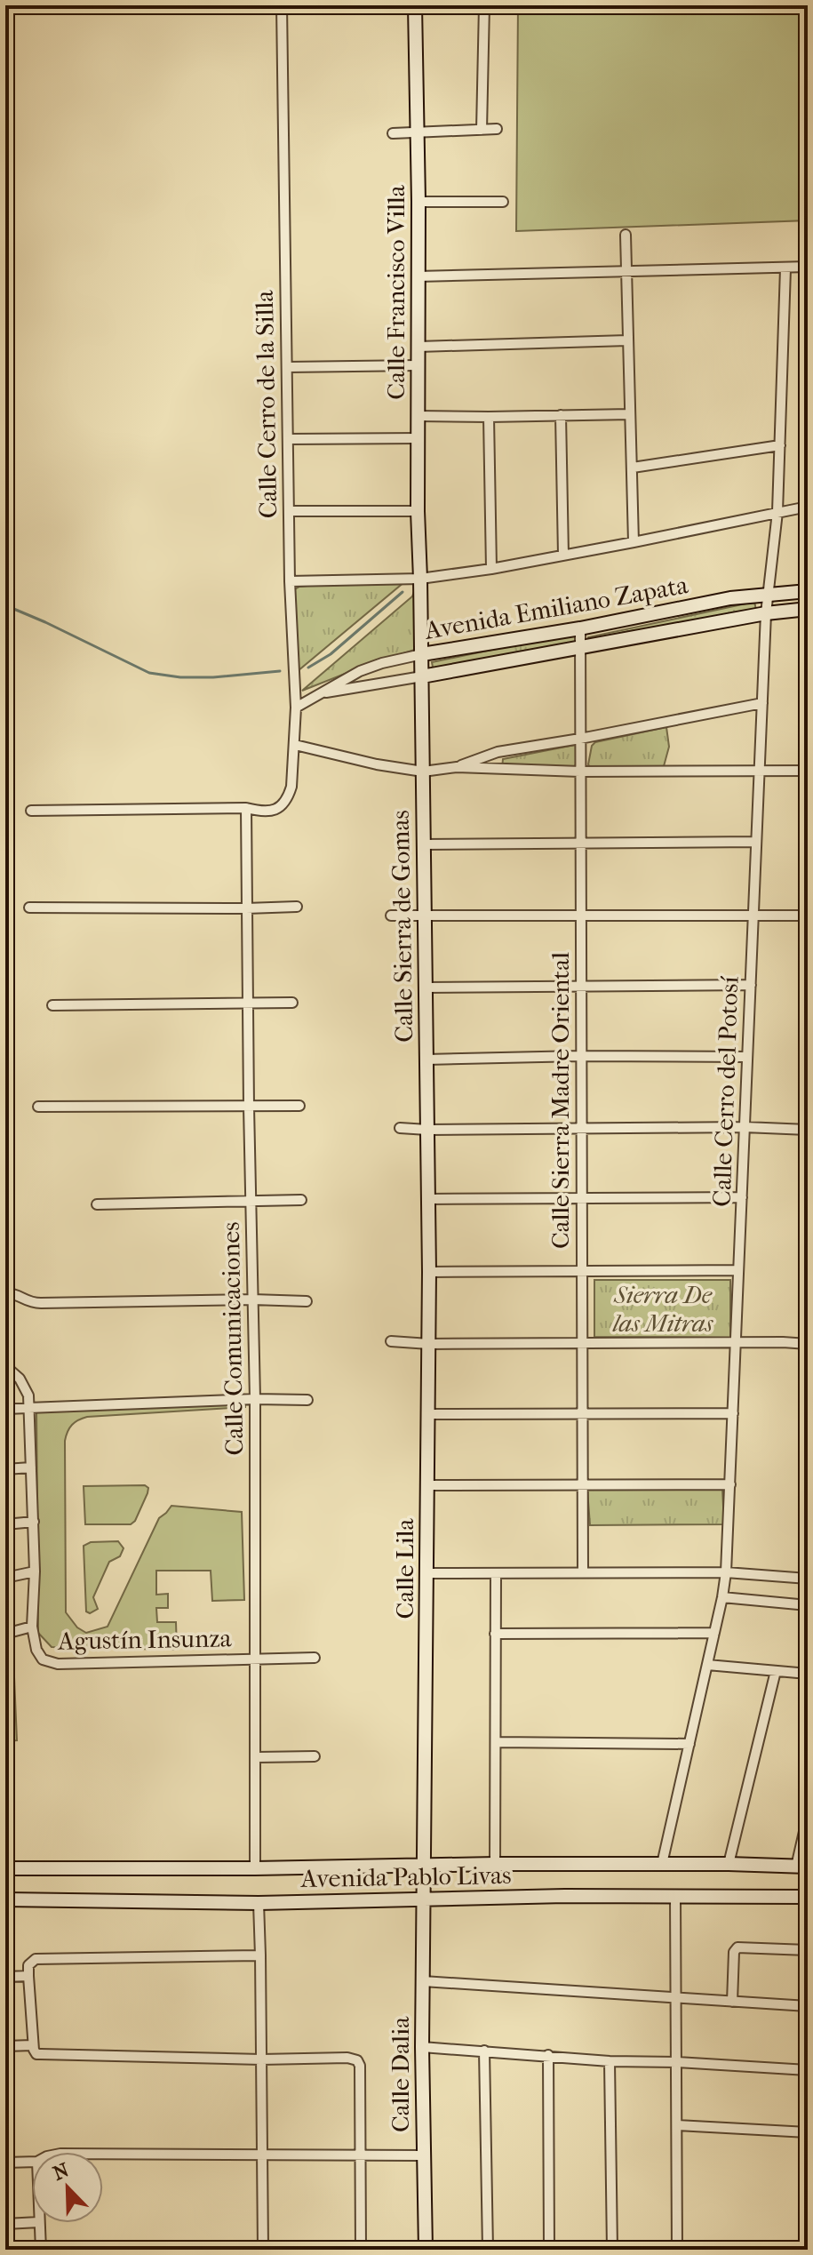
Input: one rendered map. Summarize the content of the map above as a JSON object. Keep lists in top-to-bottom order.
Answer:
{
  "streets": {
    "street": [
      "Calle Francisco Villa",
      "Calle Cerro de la Silla",
      "Avenida Emiliano Zapata",
      "Calle Sierra de Gomas",
      "Calle Cerro del Potosí",
      "Calle Sierra Madre Oriental",
      "Calle Comunicaciones",
      "Calle Lila",
      "Agustín Insunza",
      "Avenida Pablo Livas",
      "Calle Dalia"
    ]
  },
  "crossings": [
    ["Calle Francisco Villa", "Calle Sierra de Gomas"],
    ["Calle Cerro de la Silla", "Avenida Emiliano Zapata"],
    ["Calle Cerro de la Silla", "Calle Comunicaciones"],
    ["Avenida Emiliano Zapata", "Calle Sierra de Gomas"],
    ["Avenida Emiliano Zapata", "Calle Cerro del Potosí"],
    ["Avenida Emiliano Zapata", "Calle Sierra Madre Oriental"],
    ["Calle Sierra de Gomas", "Calle Lila"],
    ["Calle Cerro del Potosí", "Avenida Pablo Livas"],
    ["Calle Comunicaciones", "Agustín Insunza"],
    ["Calle Comunicaciones", "Avenida Pablo Livas"],
    ["Calle Lila", "Avenida Pablo Livas"],
    ["Calle Lila", "Calle Dalia"],
    ["Avenida Pablo Livas", "Calle Dalia"]
  ],
  "parks": ["Sierra De las Mitras"],
  "north": "top left"
}
